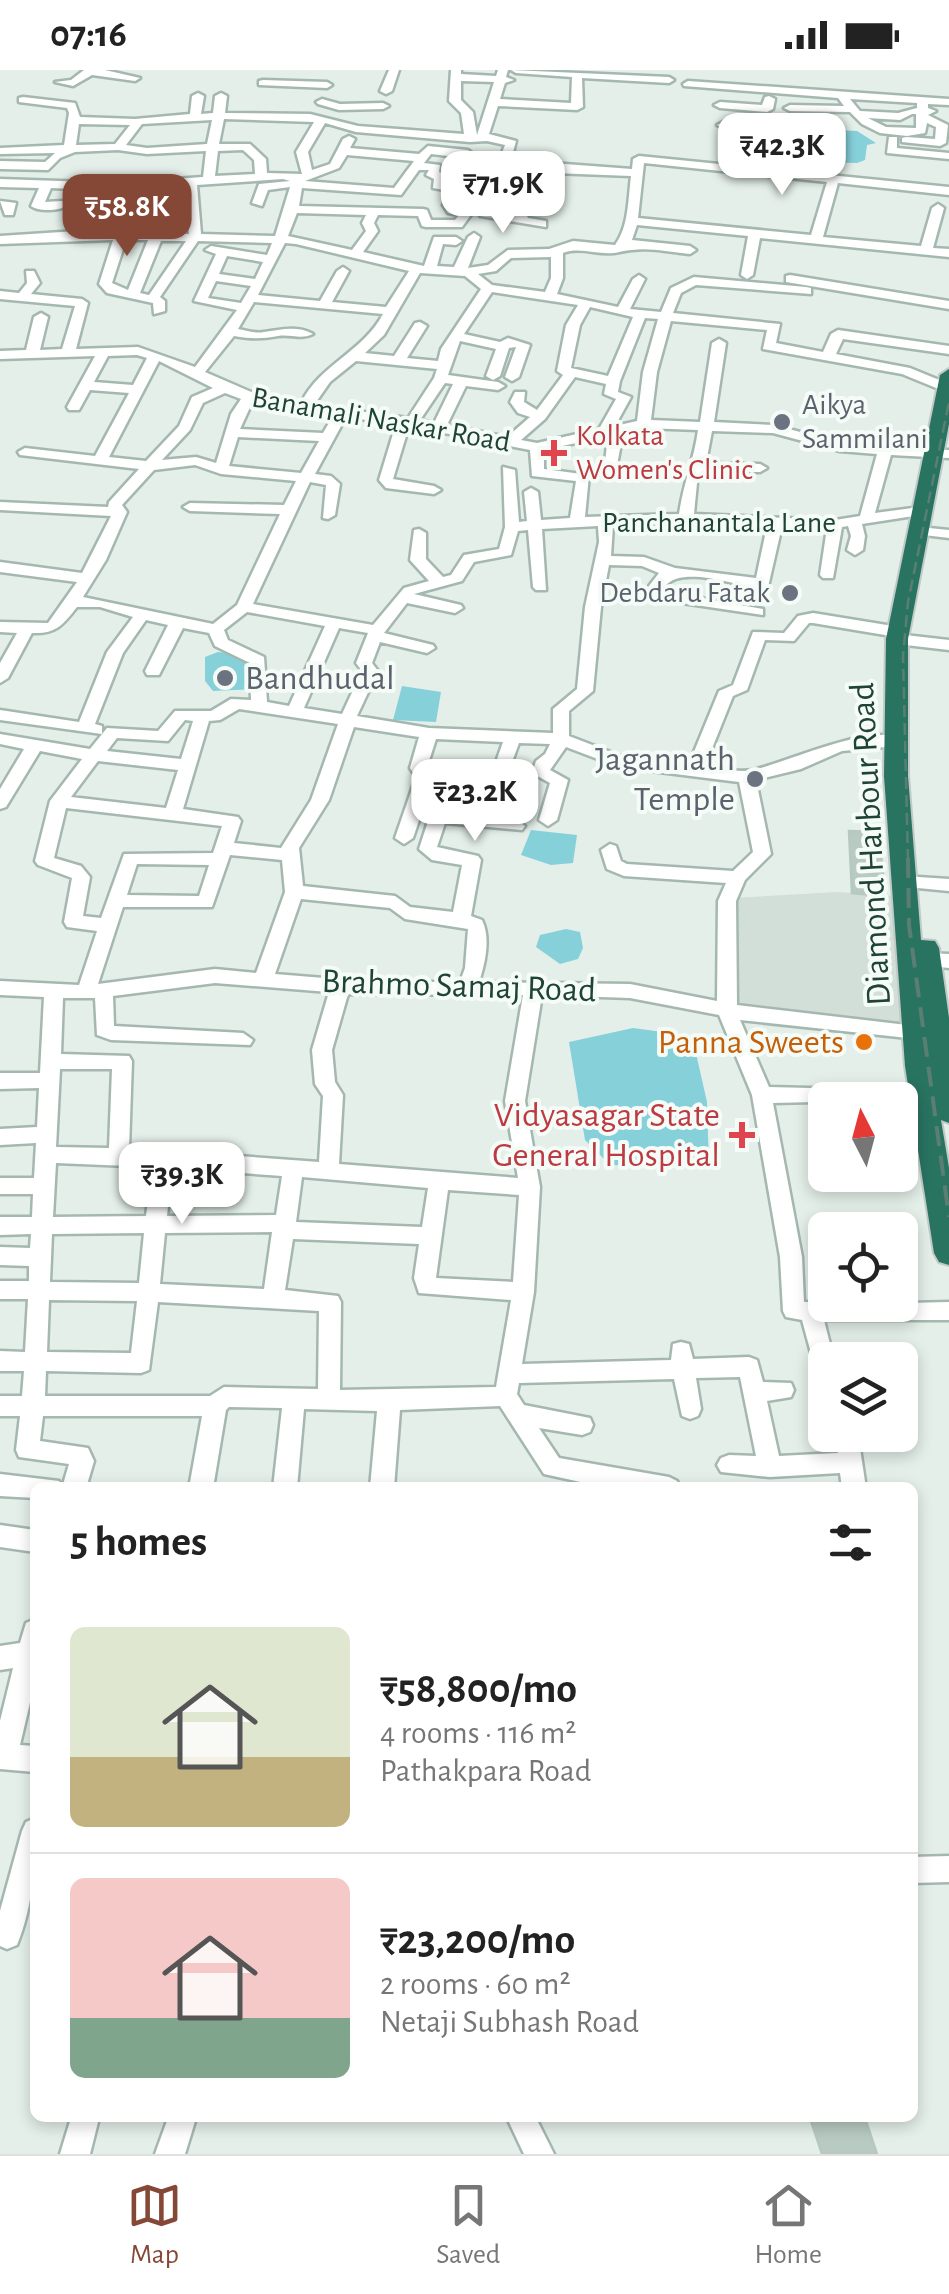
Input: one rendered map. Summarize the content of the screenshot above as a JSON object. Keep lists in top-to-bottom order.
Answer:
{
  "streets": {
    "highway": ["Diamond Harbour Road"],
    "street": ["Banamali Naskar Road", "Panchanantala Lane", "Brahmo Samaj Road"]
  },
  "crossings": [
    ["Banamali Naskar Road", "Panchanantala Lane"],
    ["Banamali Naskar Road", "Diamond Harbour Road"],
    ["Panchanantala Lane", "Diamond Harbour Road"],
    ["Diamond Harbour Road", "Brahmo Samaj Road"]
  ],
  "places": {
    "other": [
      "Aikya Sammilani",
      "Debdaru Fatak",
      "Bandhudal",
      "Jagannath Temple",
      "Panna Sweets"
    ],
    "health": ["Kolkata Women's Clinic", "Vidyasagar State General Hospital"]
  },
  "north": "top",
  "page": {
    "status": "07:16",
    "price": [
      "₹42.3K",
      "₹71.9K",
      "₹58.8K",
      "₹23.2K",
      "₹39.3K"
    ],
    "heading": "5 homes",
    "list": [
      {
        "name": "₹58,800/mo",
        "note": "4 rooms · 116 m² · Pathakpara Road"
      },
      {
        "name": "₹23,200/mo",
        "note": "2 rooms · 60 m² · Netaji Subhash Road"
      }
    ],
    "tabs": ["Map", "Saved", "Home"]
  }
}
